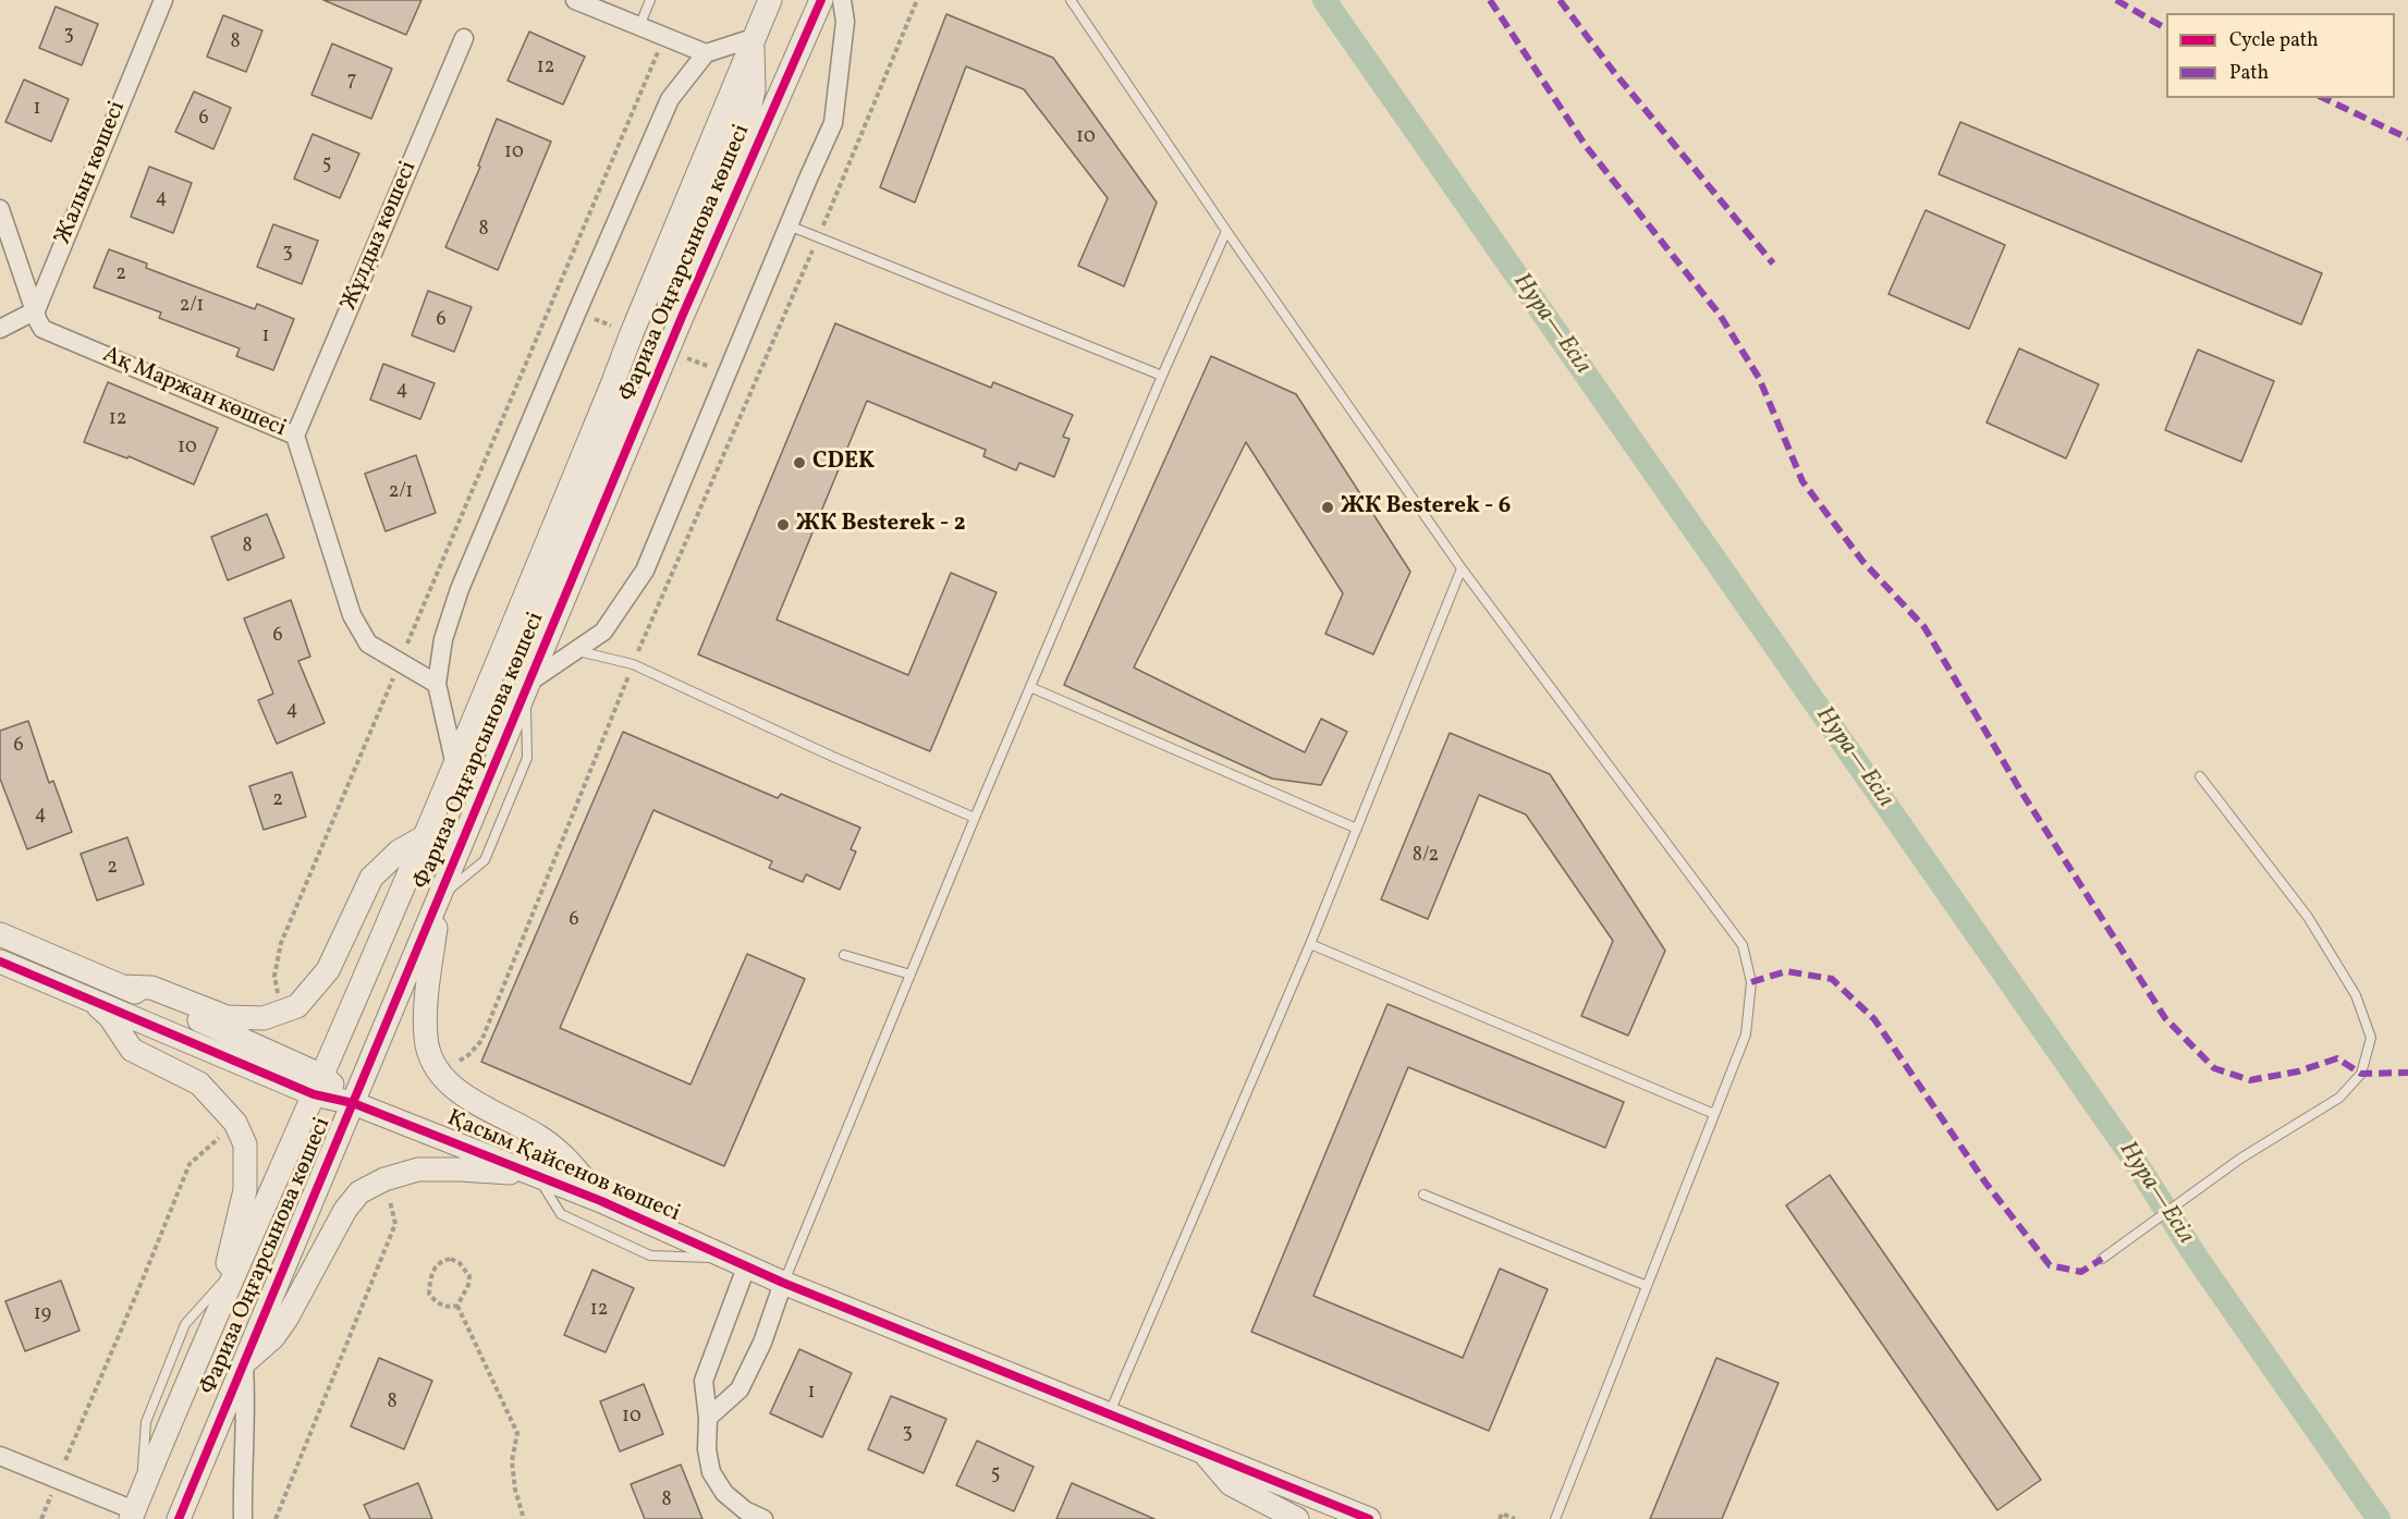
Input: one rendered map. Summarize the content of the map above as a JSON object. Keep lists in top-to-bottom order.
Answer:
{
  "streets": {
    "street": [
      "Жалын көшесі",
      "Жұлдыз көшесі",
      "Фариза Оңғарсынова көшесі",
      "Ақ Маржан көшесі",
      "Қасым Қайсенов көшесі"
    ]
  },
  "crossings": [
    ["Жалын көшесі", "Ақ Маржан көшесі"],
    ["Жұлдыз көшесі", "Ақ Маржан көшесі"],
    ["Фариза Оңғарсынова көшесі", "Қасым Қайсенов көшесі"]
  ],
  "water": ["Нура—Есіл"],
  "places": ["CDEK", "ЖК Besterek - 6", "ЖК Besterek - 2"],
  "house_numbers": [
    "3",
    "8",
    "12",
    "7",
    "1",
    "6",
    "10",
    "10",
    "5",
    "4",
    "8",
    "3",
    "2",
    "2/1",
    "6",
    "1",
    "4",
    "12",
    "10",
    "2/1",
    "8",
    "6",
    "4",
    "6",
    "2",
    "4",
    "8/2",
    "2",
    "6",
    "12",
    "19",
    "1",
    "8",
    "10",
    "3",
    "5",
    "8"
  ],
  "legend": ["Cycle path", "Path"]
}
